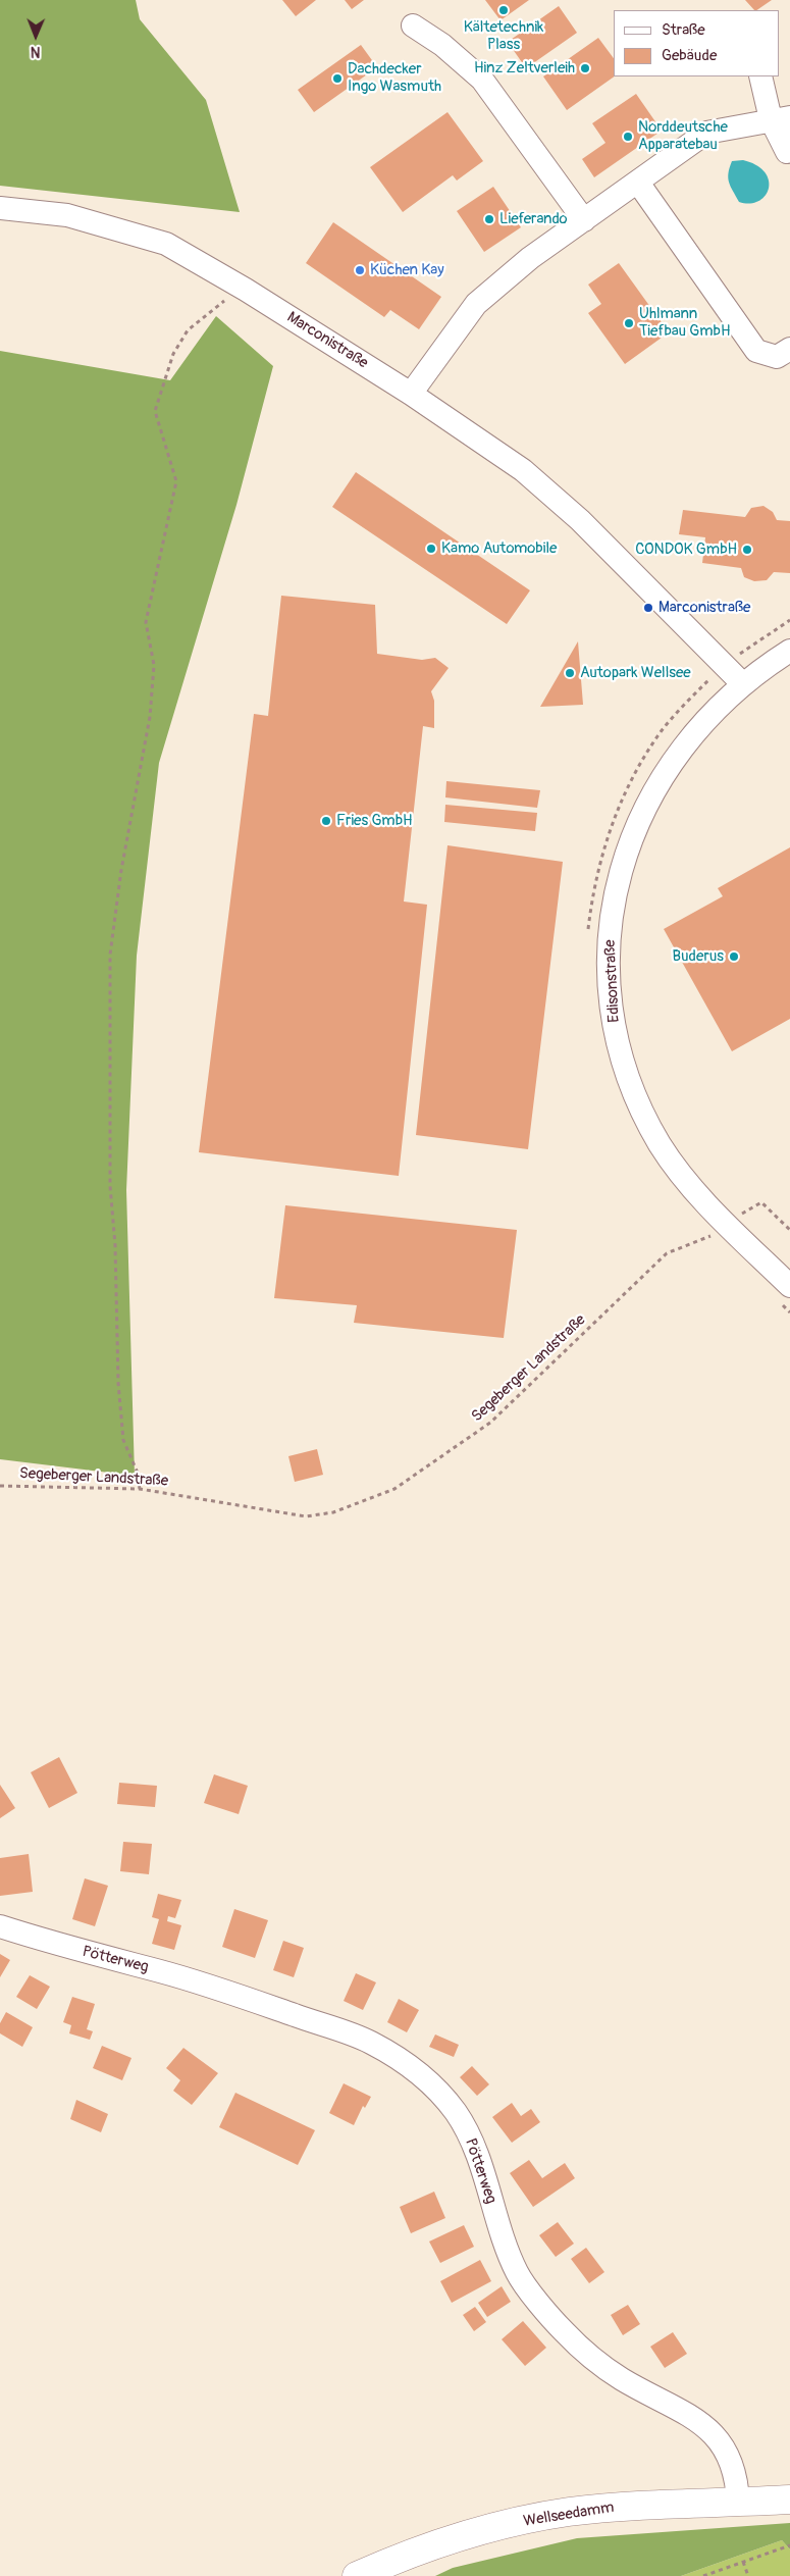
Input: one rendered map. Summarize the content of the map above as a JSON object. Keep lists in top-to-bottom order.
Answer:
{
  "streets": {
    "main road": ["Wellseedamm"],
    "street": ["Marconistraße", "Edisonstraße", "Pötterweg"],
    "path": ["Segeberger Landstraße"]
  },
  "crossings": [
    ["Marconistraße", "Edisonstraße"],
    ["Edisonstraße", "Segeberger Landstraße"],
    ["Pötterweg", "Wellseedamm"]
  ],
  "places": [
    "Kältetechnik Plass",
    "Hinz Zeltverleih",
    "Dachdecker Ingo Wasmuth",
    "Norddeutsche Apparatebau",
    "Lieferando",
    "Küchen Kay",
    "Uhlmann Tiefbau GmbH",
    "Kamo Automobile",
    "CONDOK GmbH",
    "Marconistraße",
    "Autopark Wellsee",
    "Fries GmbH",
    "Buderus"
  ],
  "legend": ["Straße", "Gebäude"],
  "north": "bottom"
}
